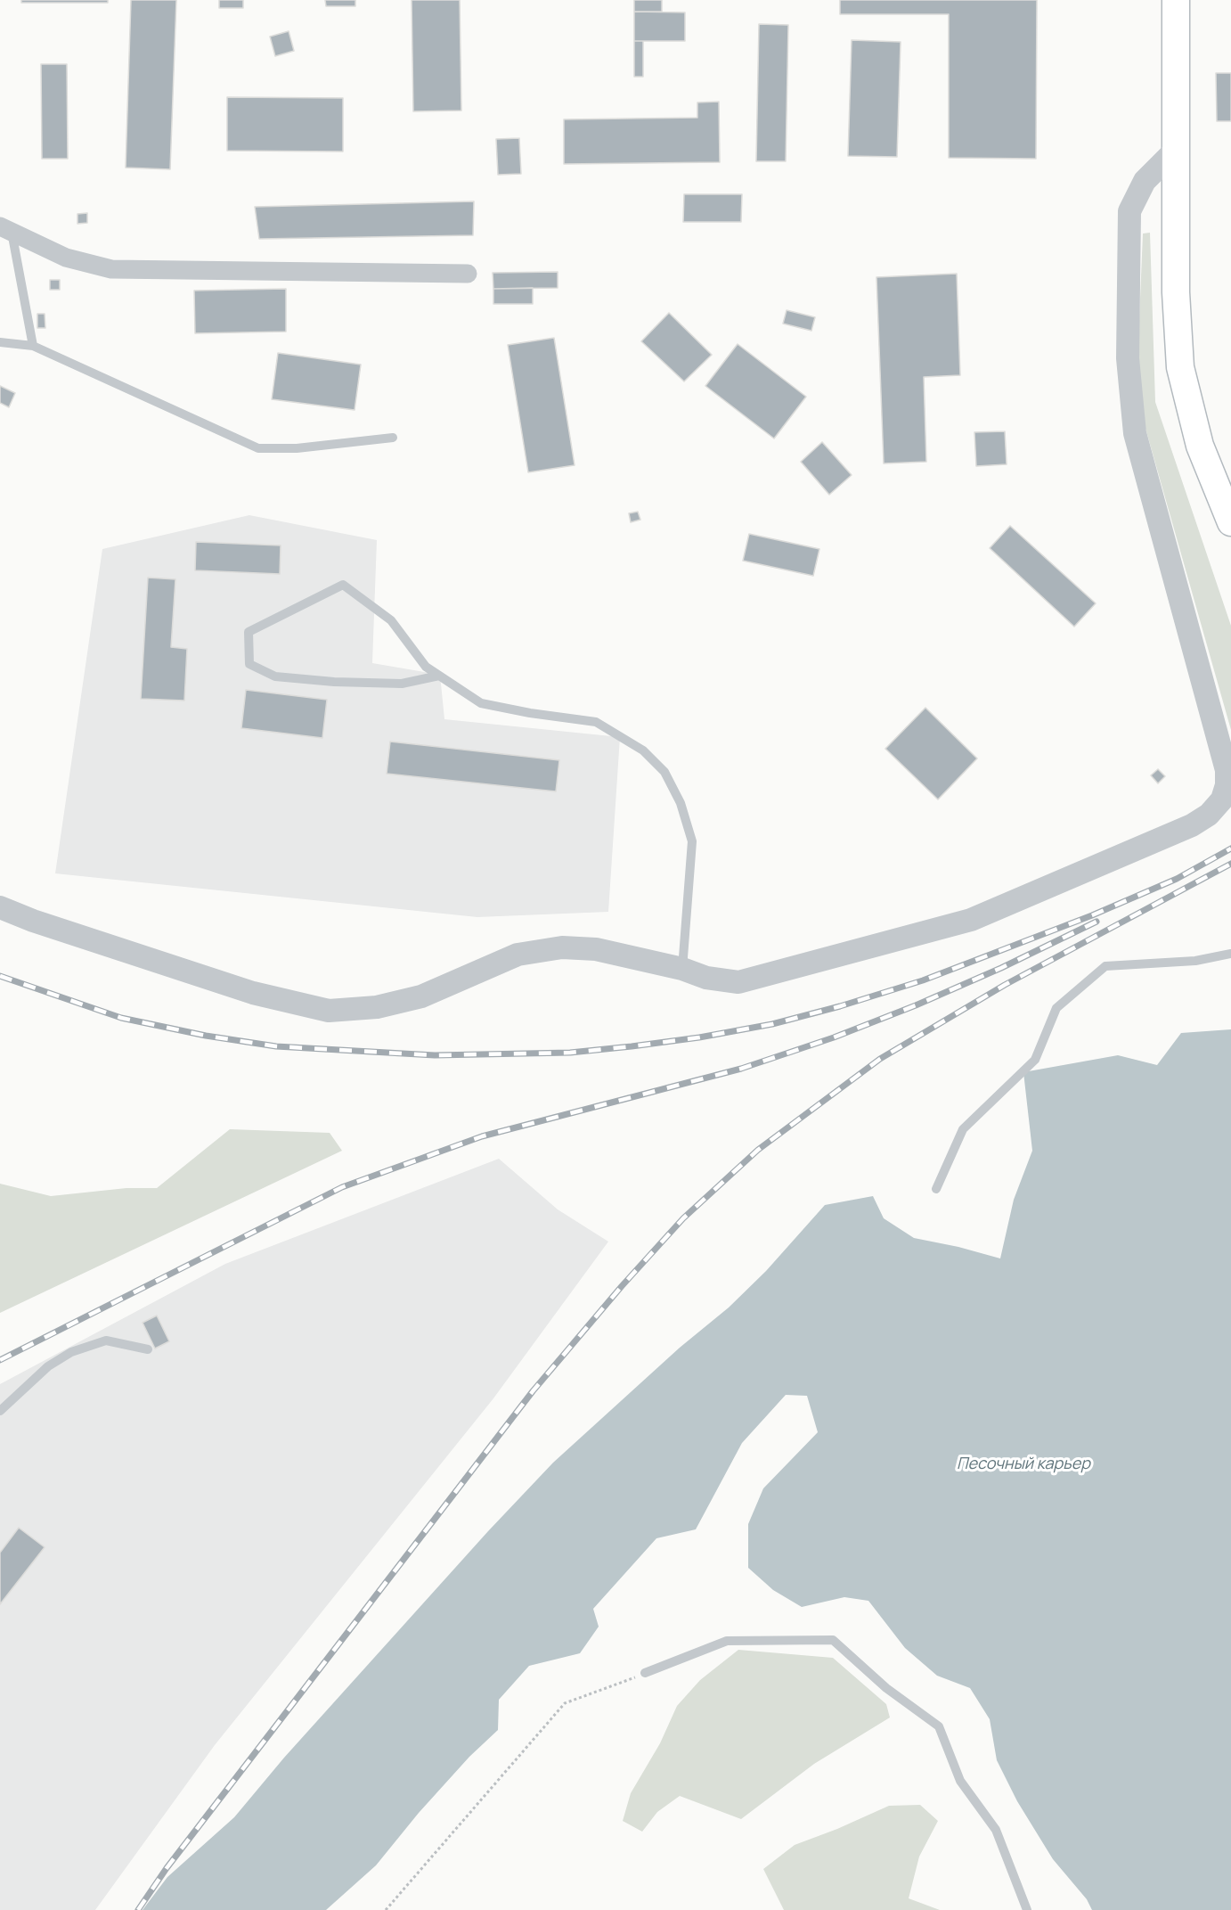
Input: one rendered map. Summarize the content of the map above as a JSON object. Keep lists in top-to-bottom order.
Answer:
{
  "water": ["Песочный карьер"]
}
